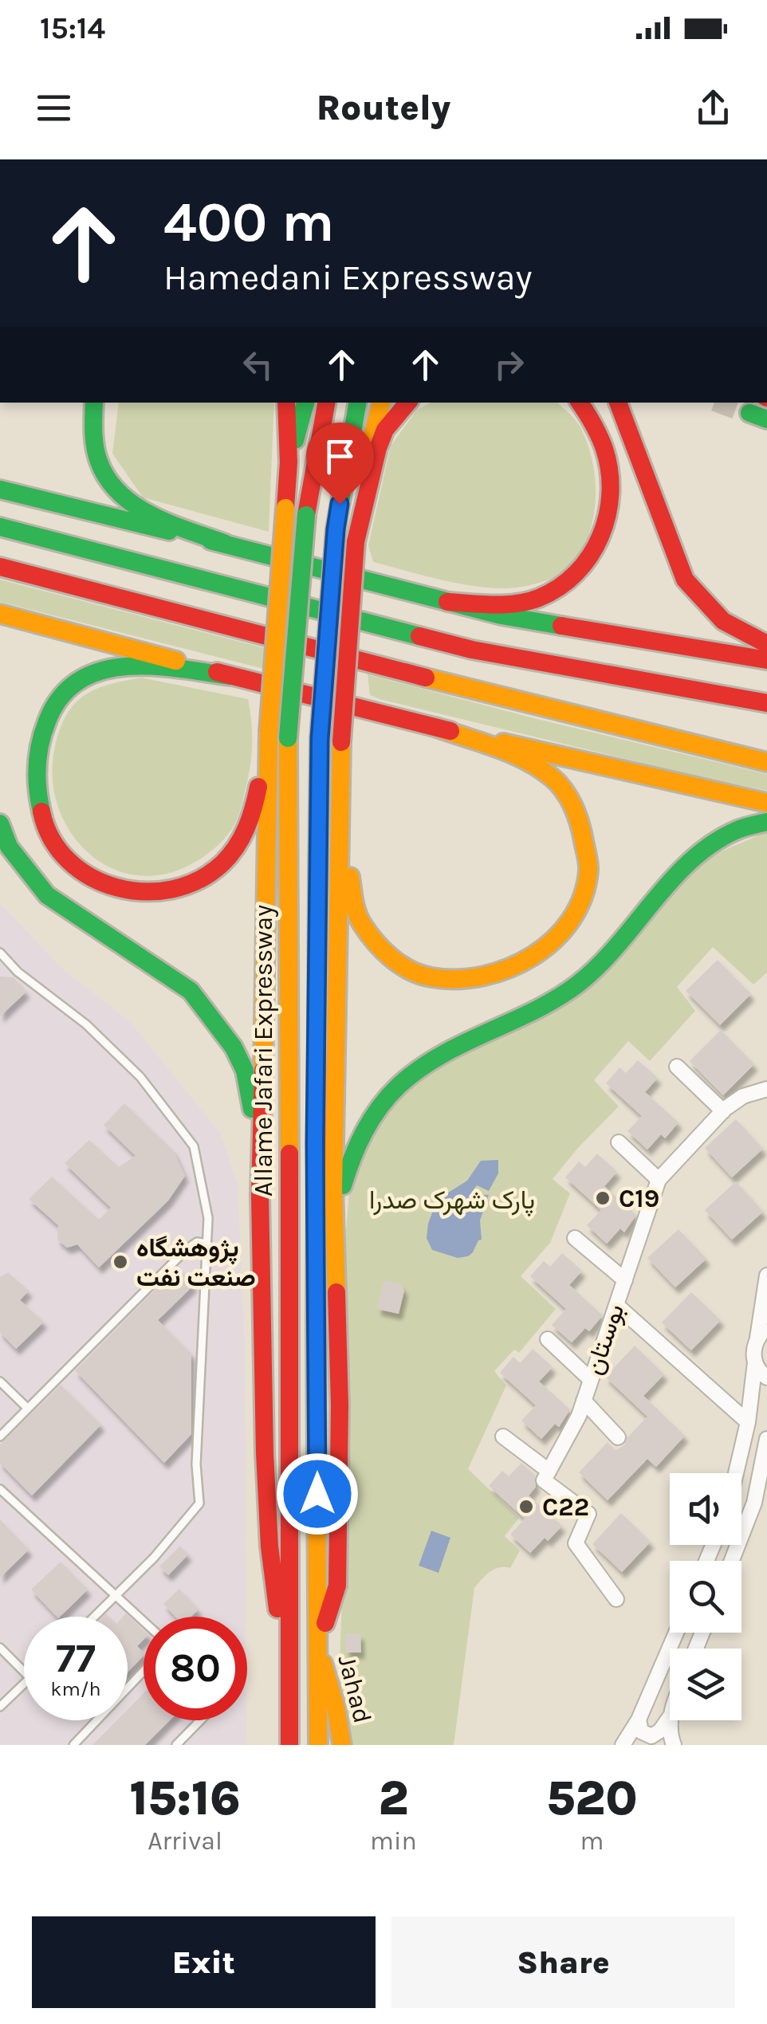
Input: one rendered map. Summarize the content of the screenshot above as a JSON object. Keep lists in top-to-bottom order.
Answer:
{
  "streets": {
    "main road": ["Allame Jafari Expressway", "Jahad"],
    "street": ["بوستان"]
  },
  "crossings": [
    ["Allame Jafari Expressway", "Jahad"]
  ],
  "parks": ["پارک شهرک صدرا"],
  "places": ["C19", "پژوهشگاه صنعت نفت", "C22"],
  "page": {
    "status": "15:14",
    "header": "Routely",
    "turn": ["400 m", "Hamedani Expressway"],
    "speed": "77 km/h",
    "limit": "80",
    "eta": [
      "15:16",
      "Arrival",
      "2",
      "min",
      "520",
      "m"
    ],
    "buttons": ["Exit", "Share"]
  }
}
